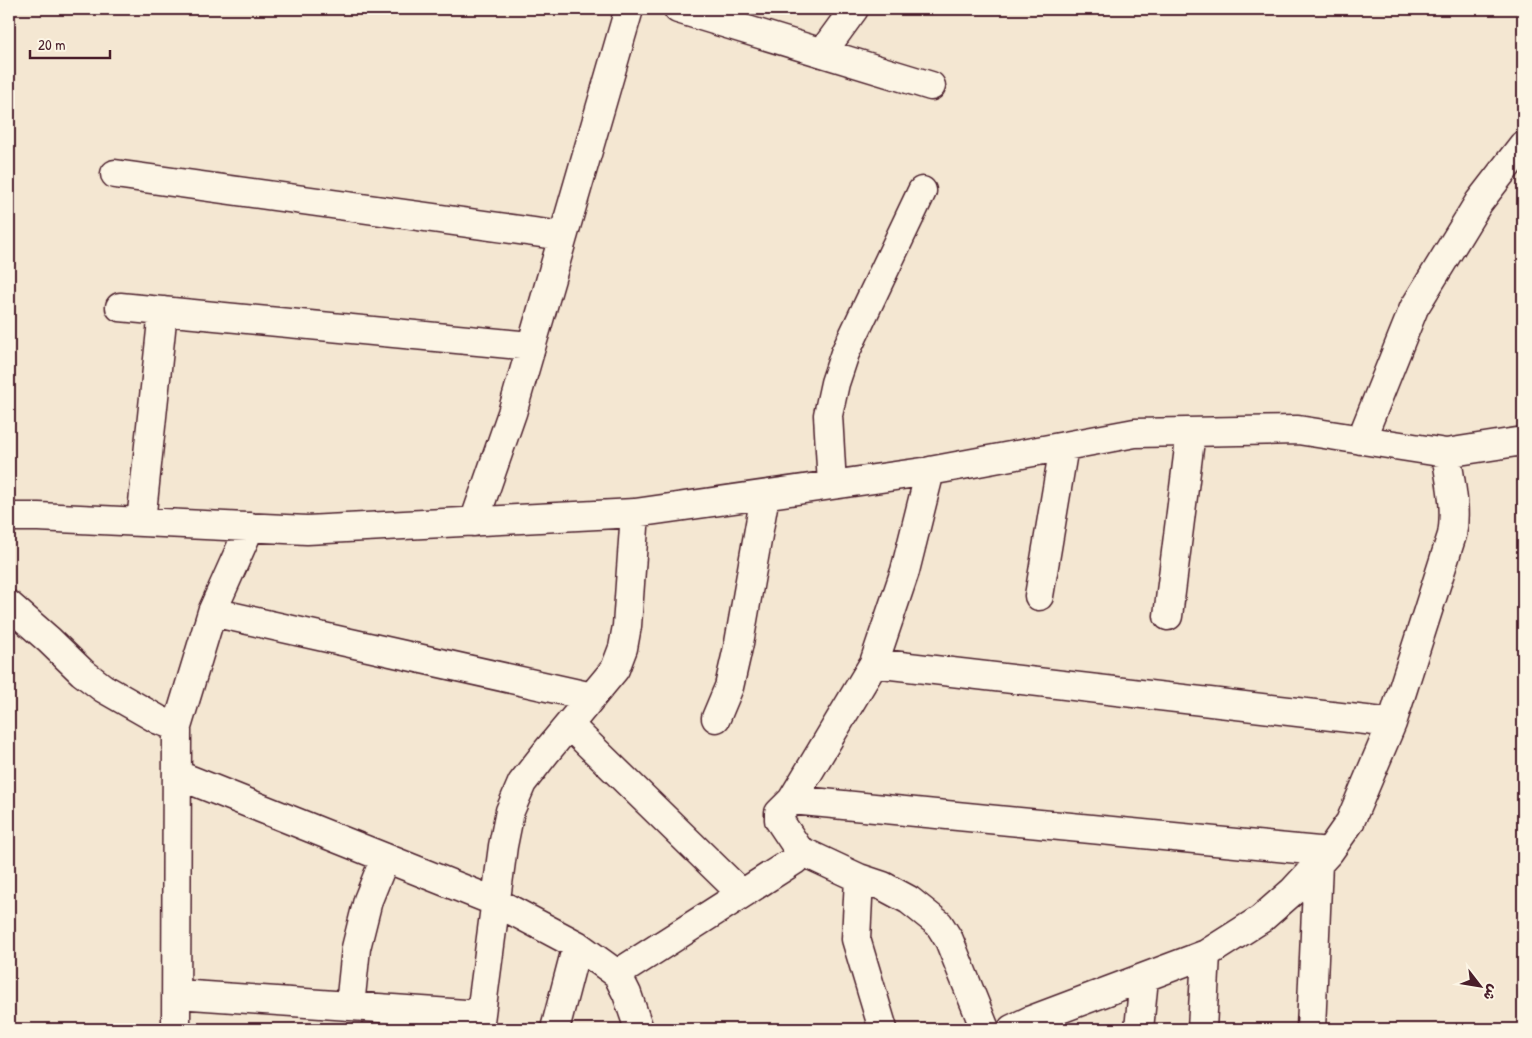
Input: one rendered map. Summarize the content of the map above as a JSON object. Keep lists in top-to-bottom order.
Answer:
{
  "scale_bar": "20 m",
  "north": "bottom right"
}
